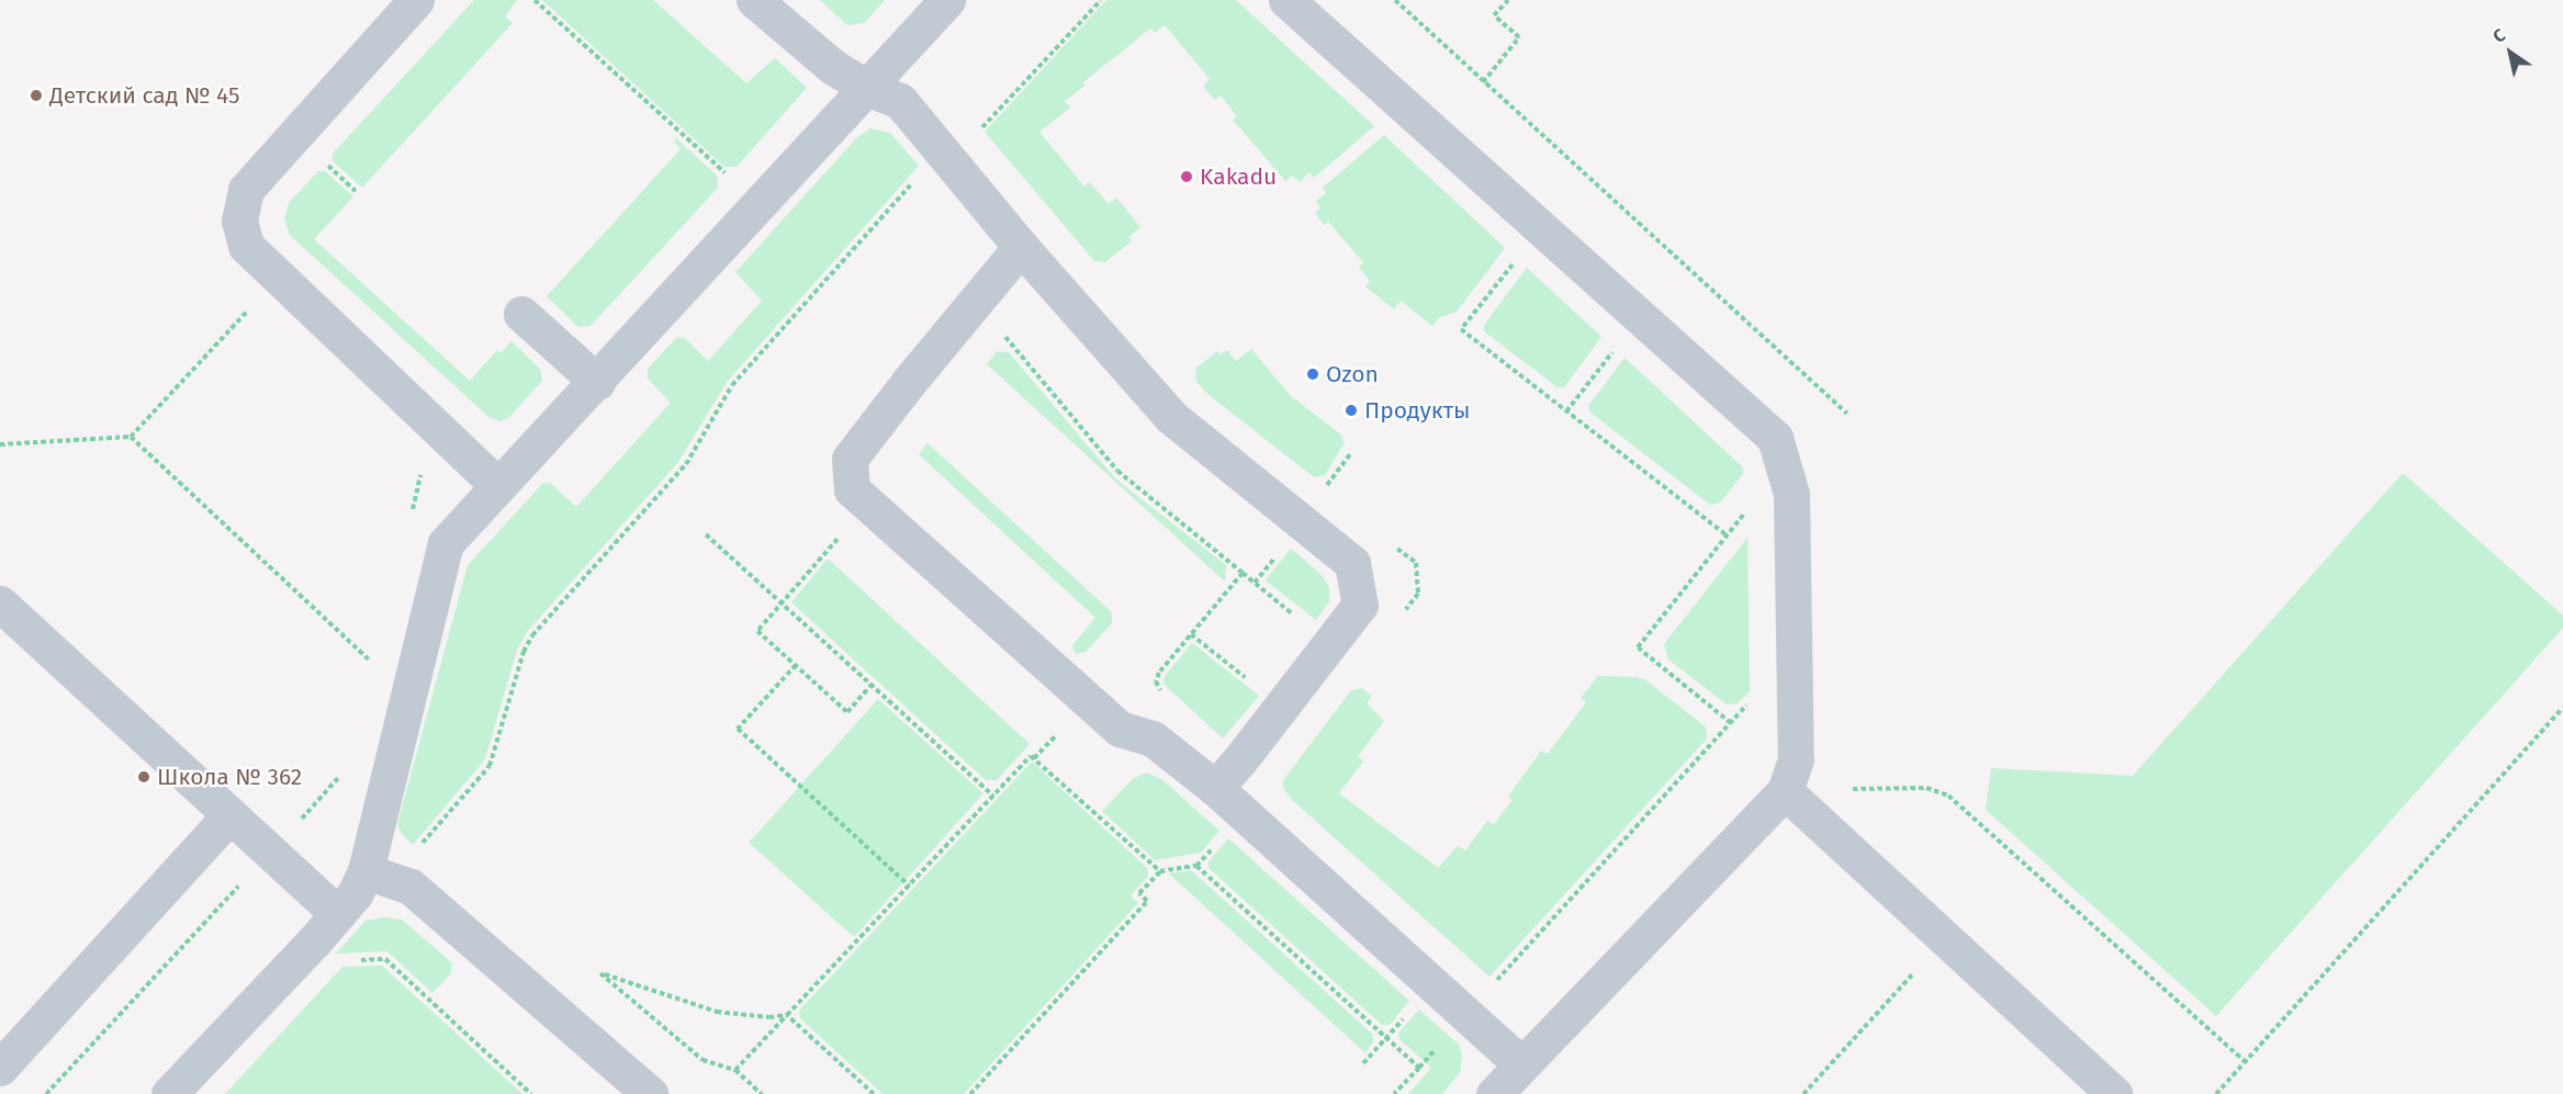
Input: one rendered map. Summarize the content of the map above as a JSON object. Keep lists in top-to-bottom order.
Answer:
{
  "places": [
    "Детский сад № 45",
    "Kakadu",
    "Ozon",
    "Продукты",
    "Школа № 362"
  ],
  "north": "top left"
}
